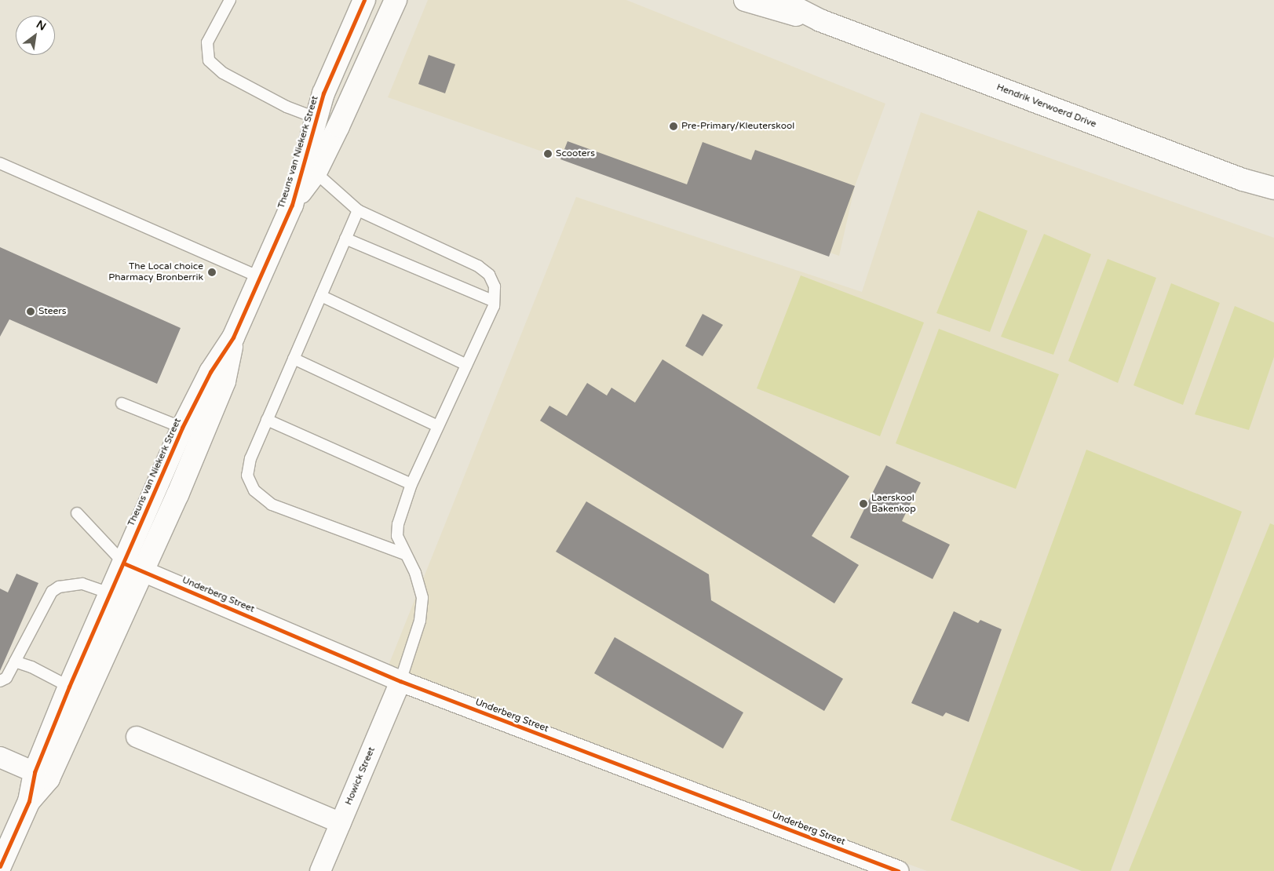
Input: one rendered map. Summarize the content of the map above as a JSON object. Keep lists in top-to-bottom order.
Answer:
{
  "streets": {
    "street": [
      "Hendrik Verwoerd Drive",
      "Theuns van Niekerk Street",
      "Underberg Street",
      "Howick Street"
    ]
  },
  "crossings": [
    ["Theuns van Niekerk Street", "Underberg Street"],
    ["Underberg Street", "Howick Street"]
  ],
  "places": [
    "Pre-Primary/Kleuterskool",
    "Scooters",
    "The Local choice Pharmacy Bronberrik",
    "Steers",
    "Laerskool Bakenkop"
  ],
  "north": "top right"
}
